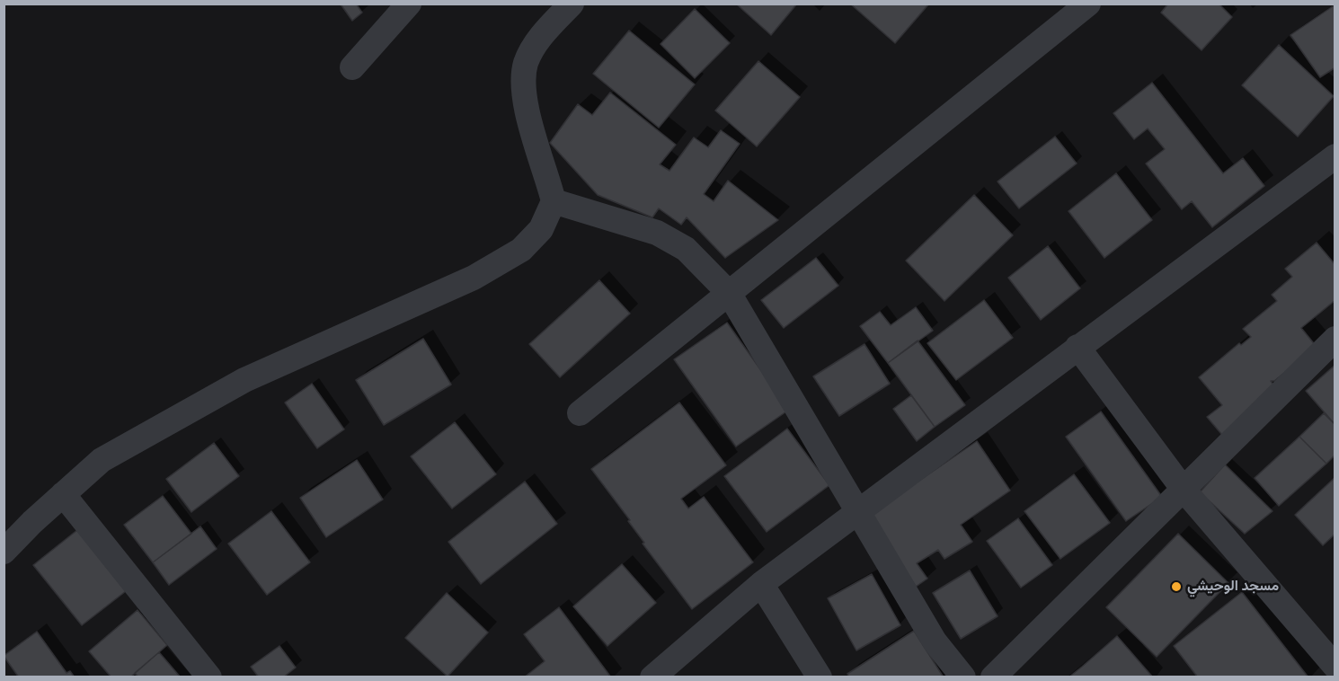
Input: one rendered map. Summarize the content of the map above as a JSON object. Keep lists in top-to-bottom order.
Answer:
{
  "places": ["مسجد الوحيشي"]
}
